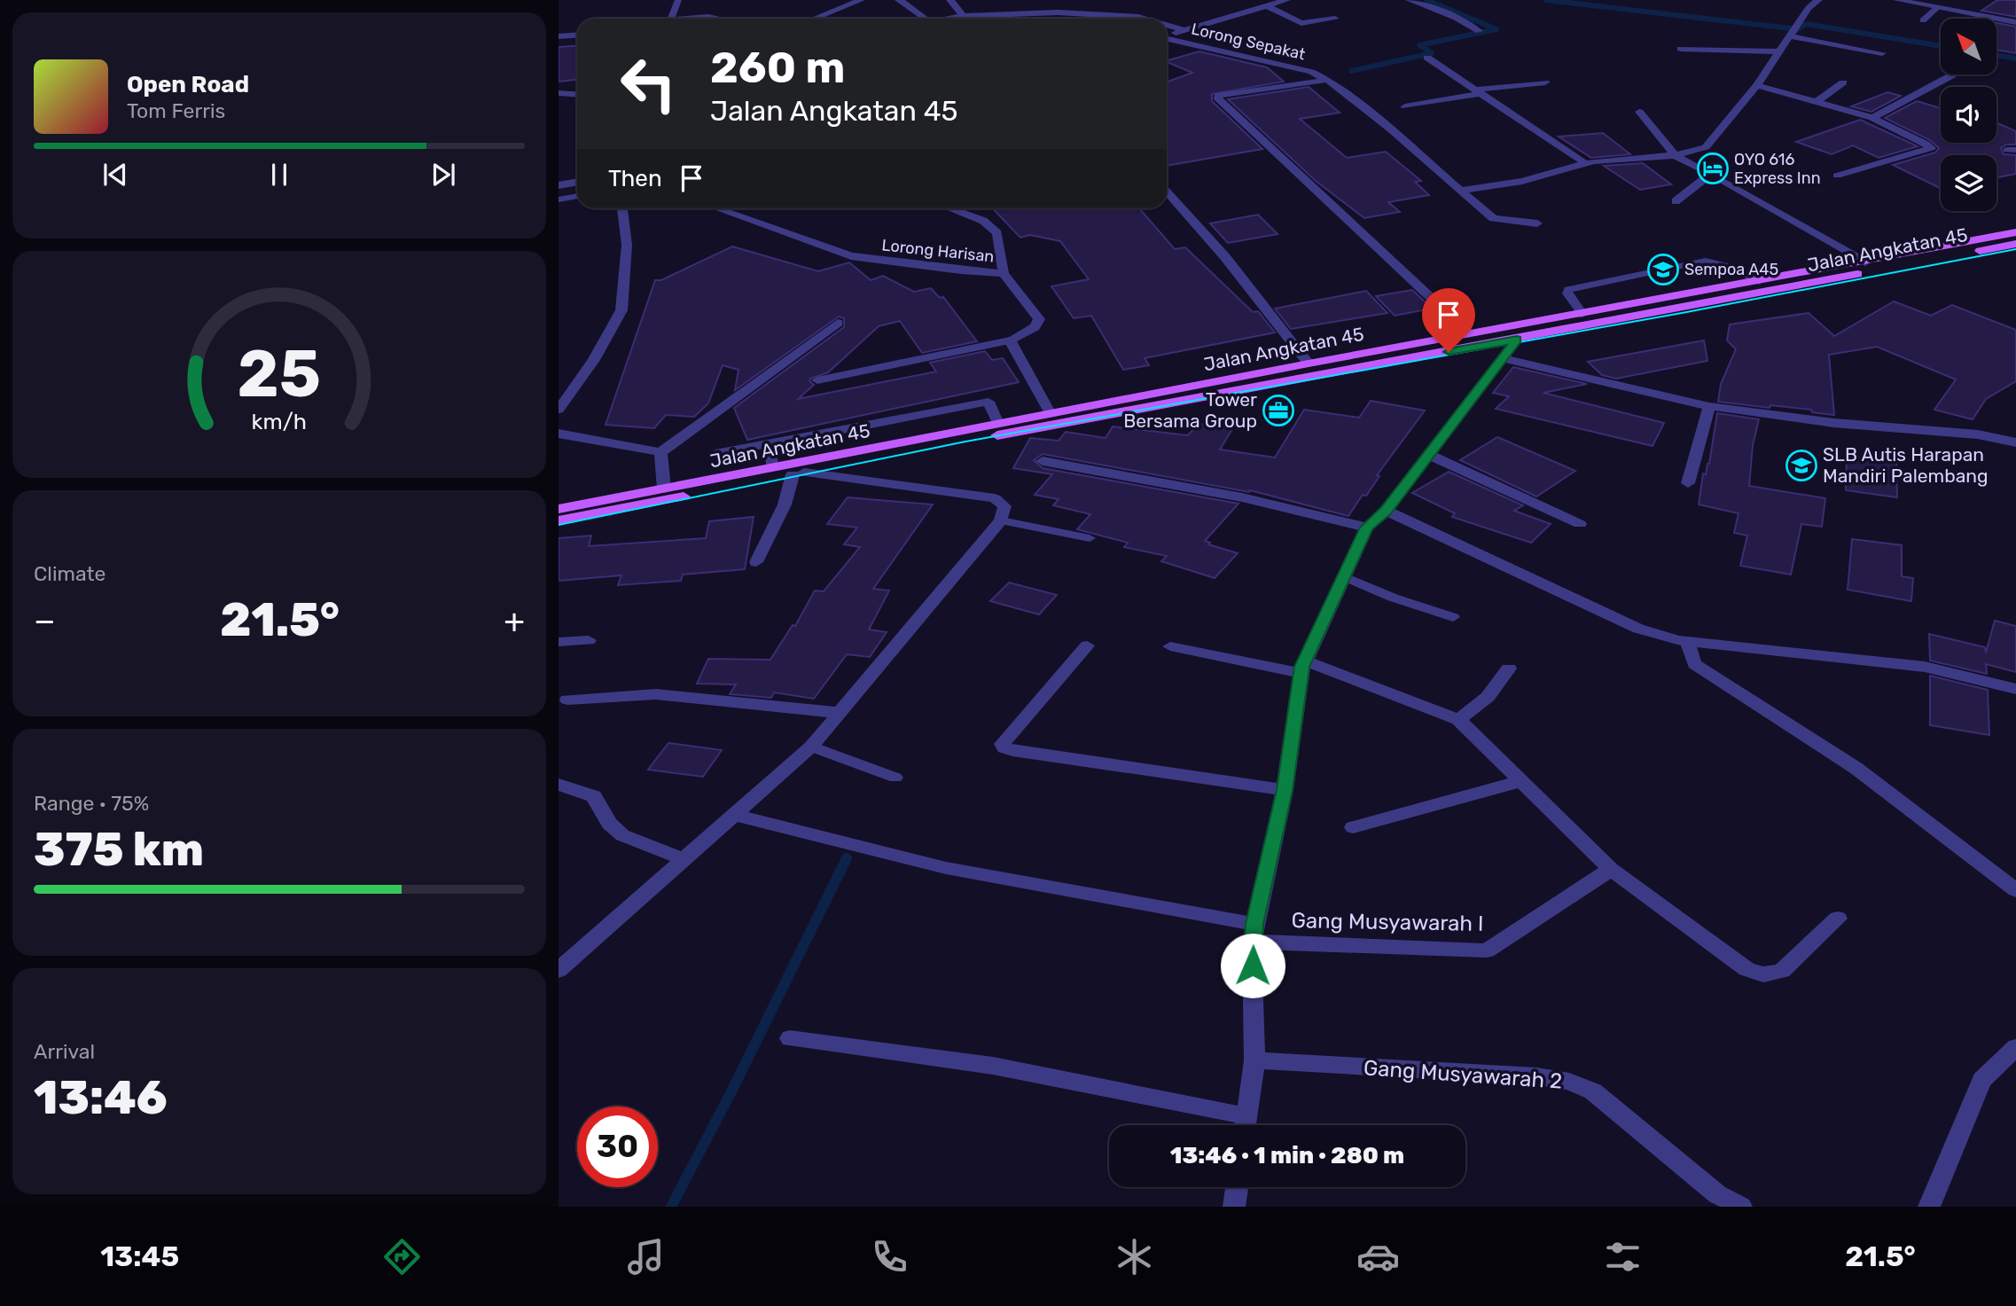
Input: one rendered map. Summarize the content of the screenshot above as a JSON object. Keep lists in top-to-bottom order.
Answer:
{
  "streets": {
    "main road": ["Jalan Angkatan 45"],
    "street": [
      "Lorong Sepakat",
      "Lorong Harisan",
      "Gang Musyawarah I",
      "Gang Musyawarah 2"
    ]
  },
  "places": {
    "hotel": ["OYO 616 Express Inn"],
    "school or university": ["Sempoa A45", "SLB Autis Harapan Mandiri Palembang"],
    "office": ["Tower Bersama Group"]
  },
  "north": "top left",
  "page": {
    "turn": ["260 m", "Jalan Angkatan 45"],
    "song": ["Open Road", "Tom Ferris"],
    "then": "Then",
    "tile": [
      "Climate",
      ["Range · 75%", "375 km"],
      ["Arrival", "13:46"]
    ],
    "heat": ["−", "21.5°", "+"],
    "limit": "30",
    "trip": "13:46 · 1 min · 280 m",
    "tabs": ["13:45", "21.5°"],
    "gauge": ["25", "km/h"]
  }
}
